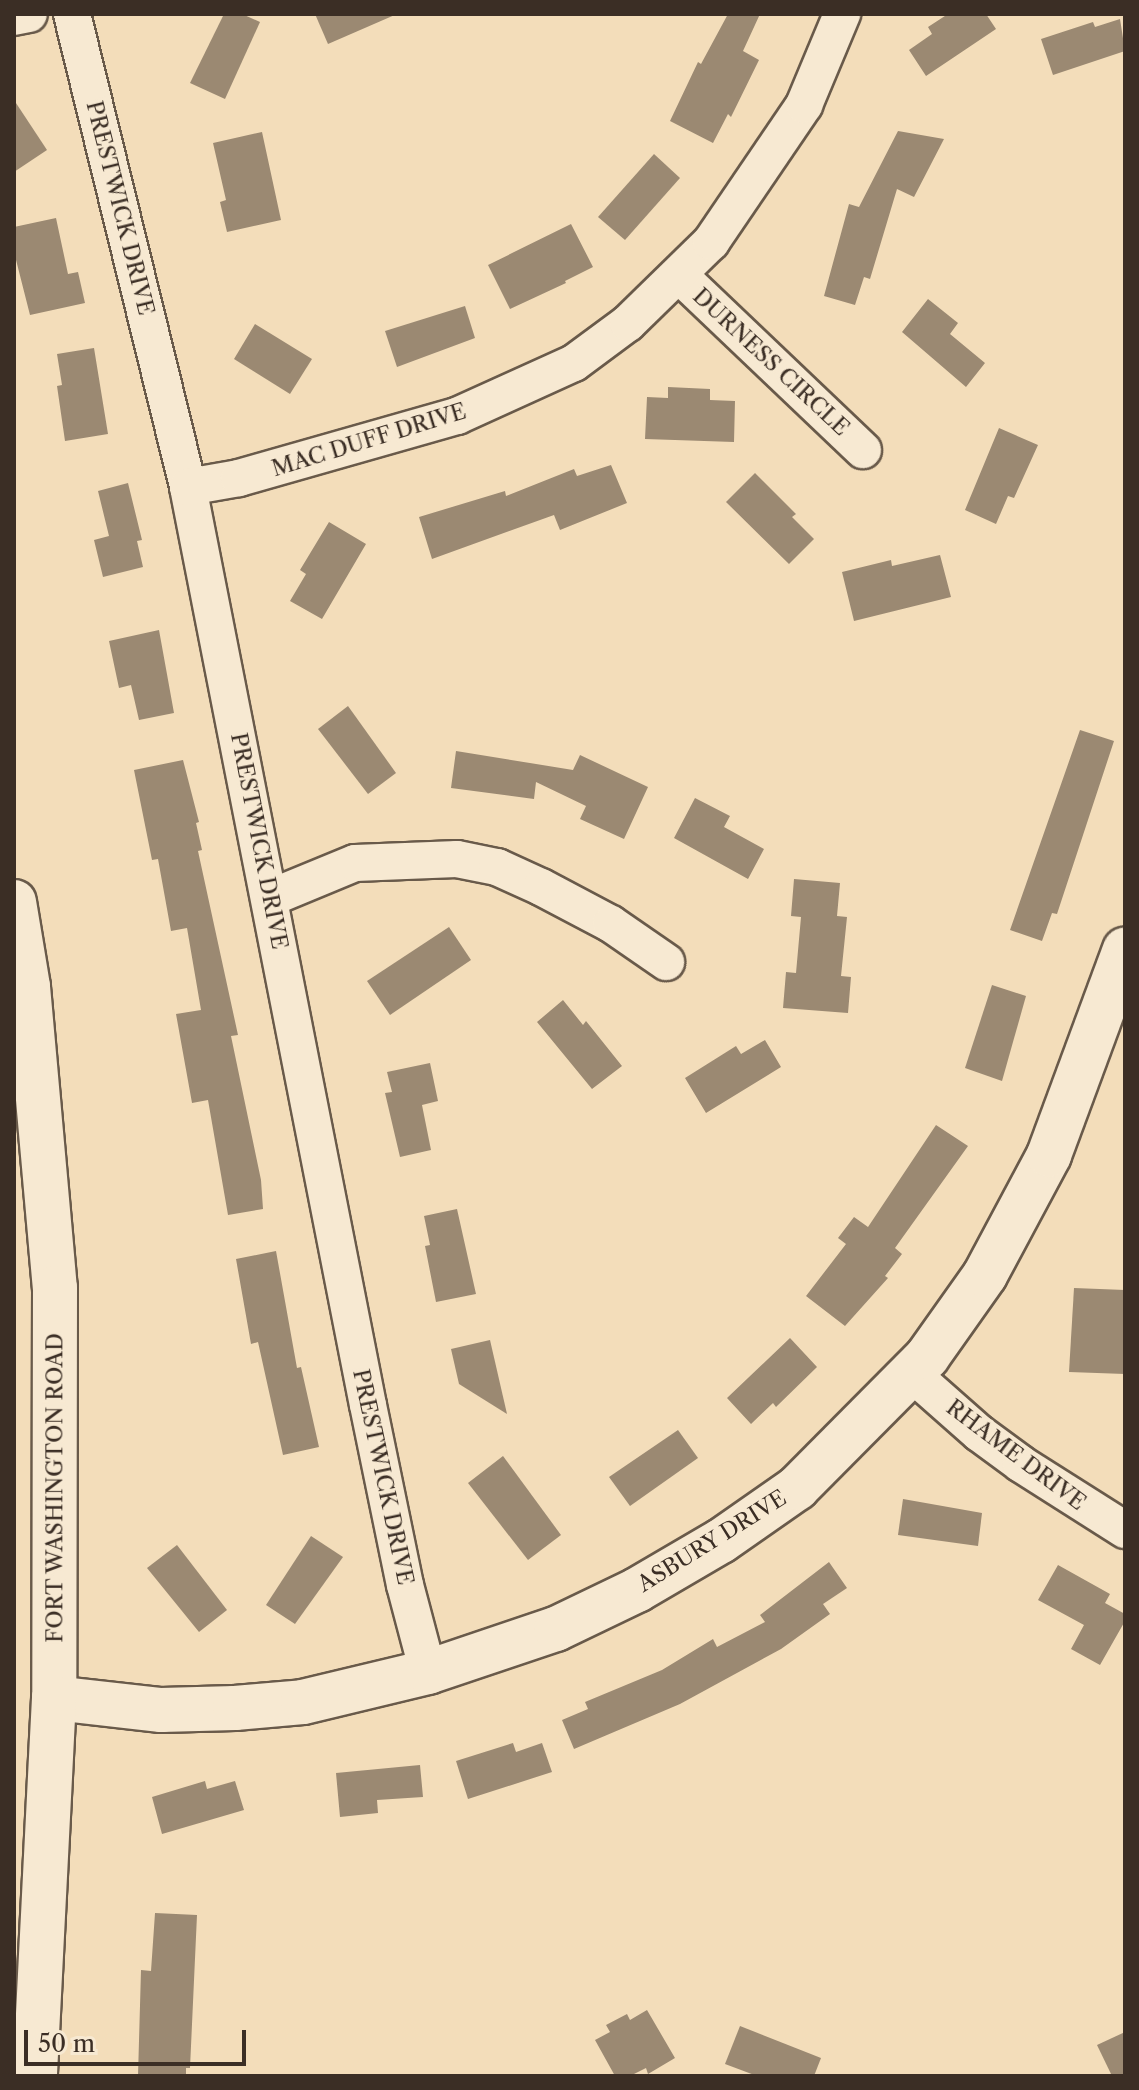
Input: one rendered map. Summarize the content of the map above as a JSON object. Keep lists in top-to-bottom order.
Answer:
{
  "streets": {
    "street": [
      "PRESTWICK DRIVE",
      "DURNESS CIRCLE",
      "MAC DUFF DRIVE",
      "RHAME DRIVE",
      "FORT WASHINGTON ROAD",
      "ASBURY DRIVE"
    ]
  },
  "crossings": [
    ["PRESTWICK DRIVE", "MAC DUFF DRIVE"],
    ["PRESTWICK DRIVE", "ASBURY DRIVE"],
    ["DURNESS CIRCLE", "MAC DUFF DRIVE"],
    ["RHAME DRIVE", "ASBURY DRIVE"],
    ["FORT WASHINGTON ROAD", "ASBURY DRIVE"]
  ],
  "scale_bar": "50 m"
}
